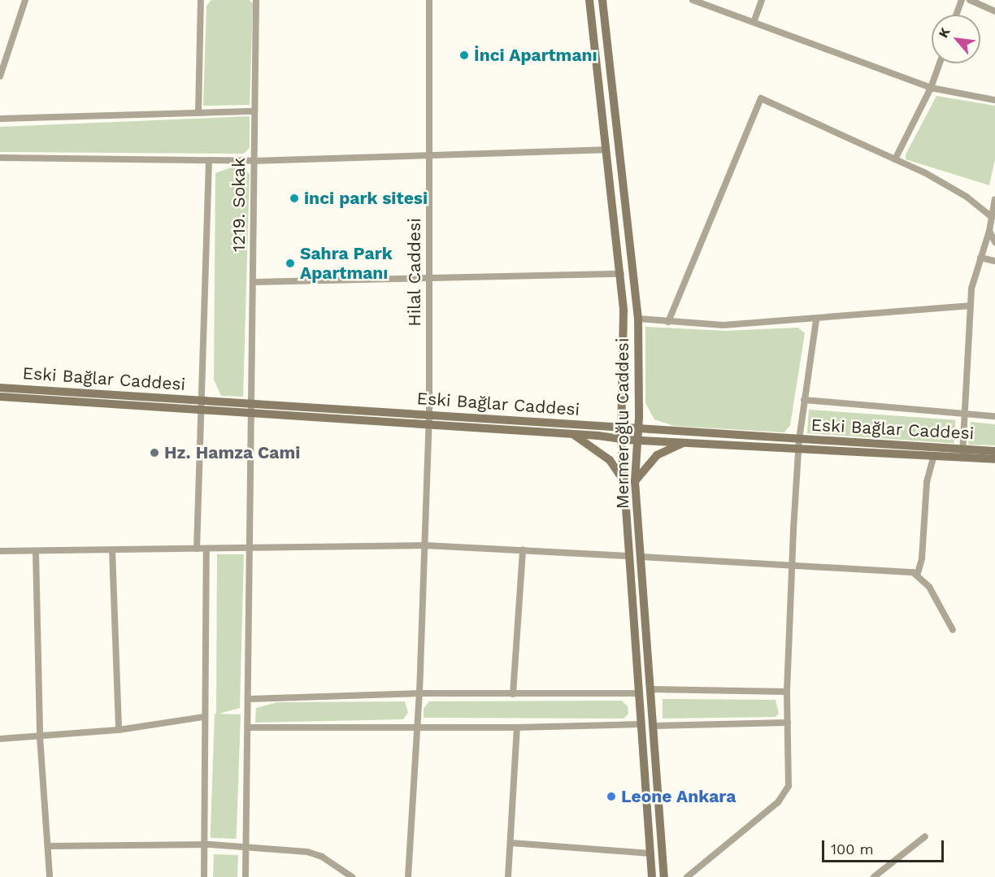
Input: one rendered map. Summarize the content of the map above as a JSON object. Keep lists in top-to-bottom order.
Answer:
{
  "streets": {
    "main road": ["Eski Bağlar Caddesi", "Mermeroğlu Caddesi"],
    "street": ["1219. Sokak", "Hilal Caddesi"]
  },
  "crossings": [
    ["1219. Sokak", "Eski Bağlar Caddesi"],
    ["Hilal Caddesi", "Eski Bağlar Caddesi"],
    ["Eski Bağlar Caddesi", "Mermeroğlu Caddesi"]
  ],
  "places": [
    "İnci Apartmanı",
    "inci park sitesi",
    "Sahra Park Apartmanı",
    "Hz. Hamza Cami",
    "Leone Ankara"
  ],
  "scale_bar": "100 m",
  "north": "top left"
}
